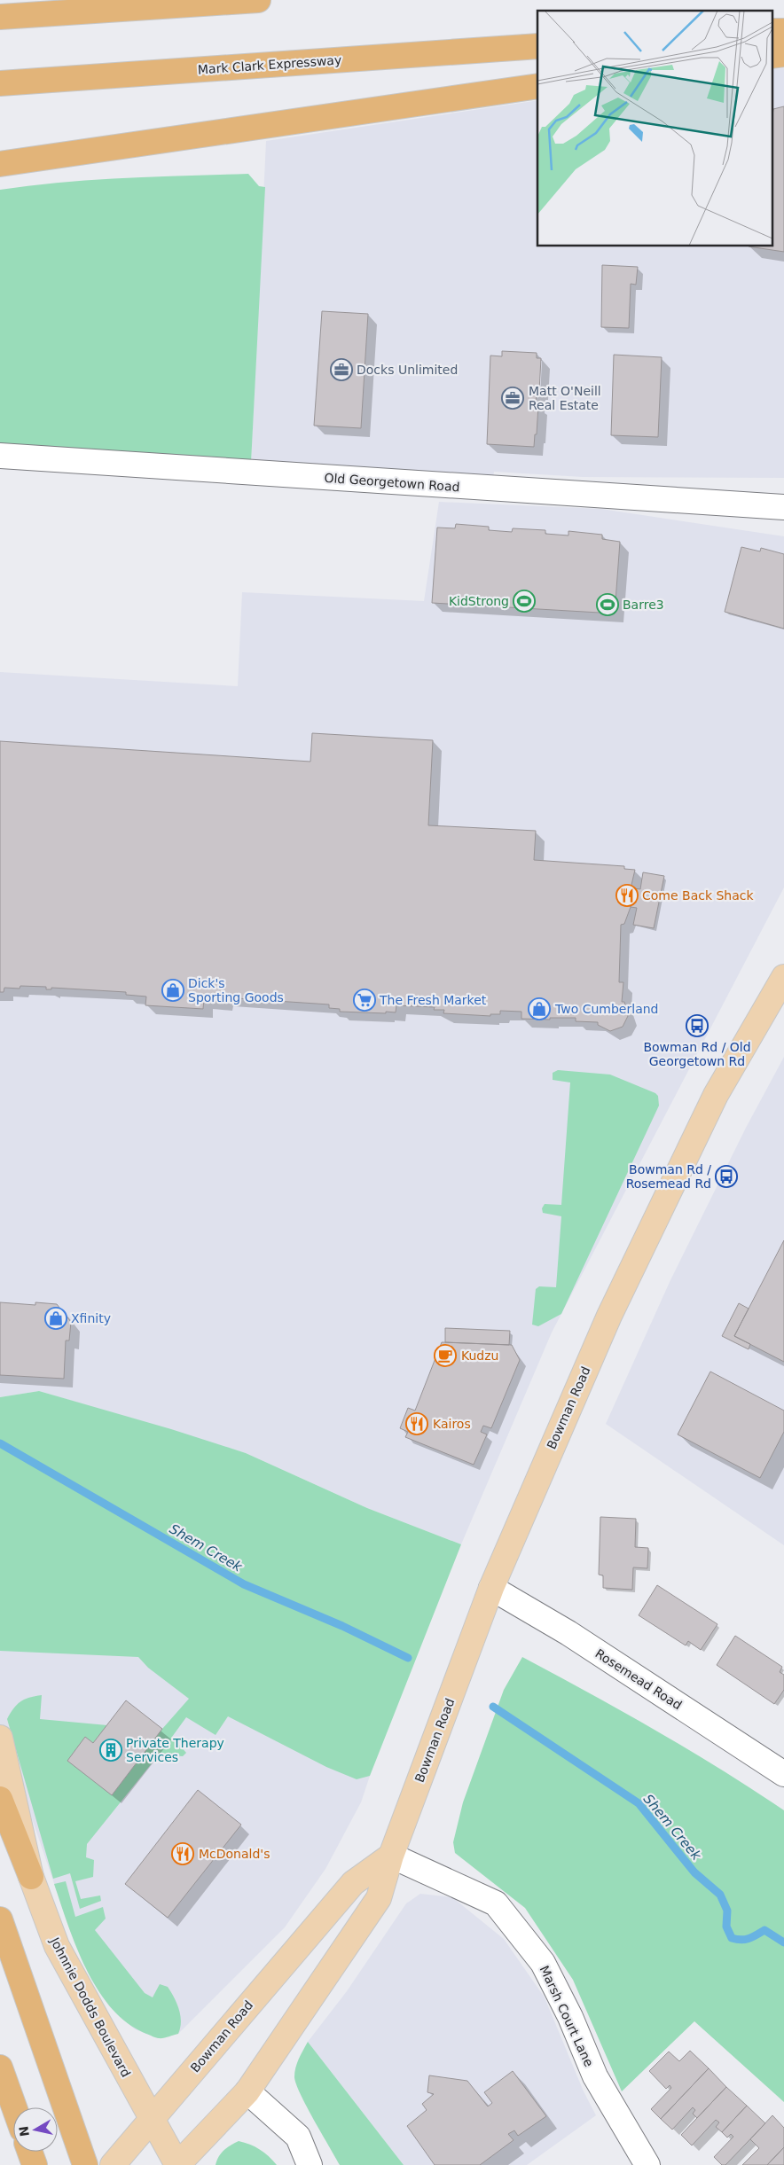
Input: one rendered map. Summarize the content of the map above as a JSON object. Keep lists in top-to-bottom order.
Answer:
{
  "streets": {
    "highway": ["Mark Clark Expressway"],
    "main road": ["Bowman Road", "Johnnie Dodds Boulevard"],
    "street": ["Old Georgetown Road", "Rosemead Road", "Marsh Court Lane"]
  },
  "crossings": [
    ["Bowman Road", "Rosemead Road"],
    ["Bowman Road", "Johnnie Dodds Boulevard"],
    ["Bowman Road", "Marsh Court Lane"]
  ],
  "water": ["Shem Creek"],
  "places": {
    "office": ["Docks Unlimited", "Matt O'Neill Real Estate"],
    "sports": ["KidStrong", "Barre3"],
    "restaurant": ["Come Back Shack", "Kairos", "McDonald's"],
    "shop": ["Dick's Sporting Goods", "Two Cumberland", "Xfinity"],
    "supermarket": ["The Fresh Market"],
    "bus stop": ["Bowman Rd / Old Georgetown Rd", "Bowman Rd / Rosemead Rd"],
    "cafe": ["Kudzu"],
    "building": ["Private Therapy Services"]
  },
  "north": "left"
}
